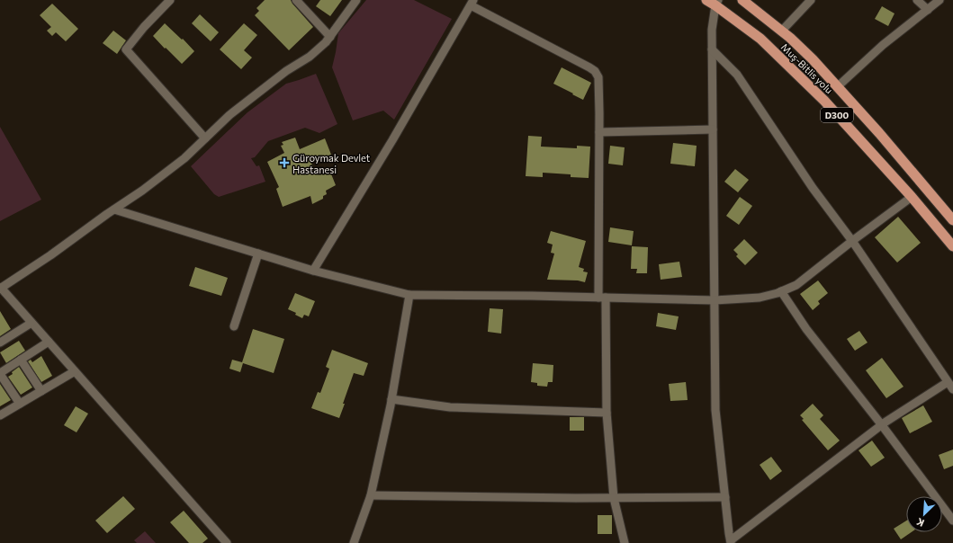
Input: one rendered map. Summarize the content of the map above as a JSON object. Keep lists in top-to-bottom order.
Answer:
{
  "streets": {
    "highway": ["Muş-Bitlis yolu", "D300"]
  },
  "places": {
    "health": ["Güroymak Devlet Hastanesi"]
  },
  "north": "bottom left"
}
